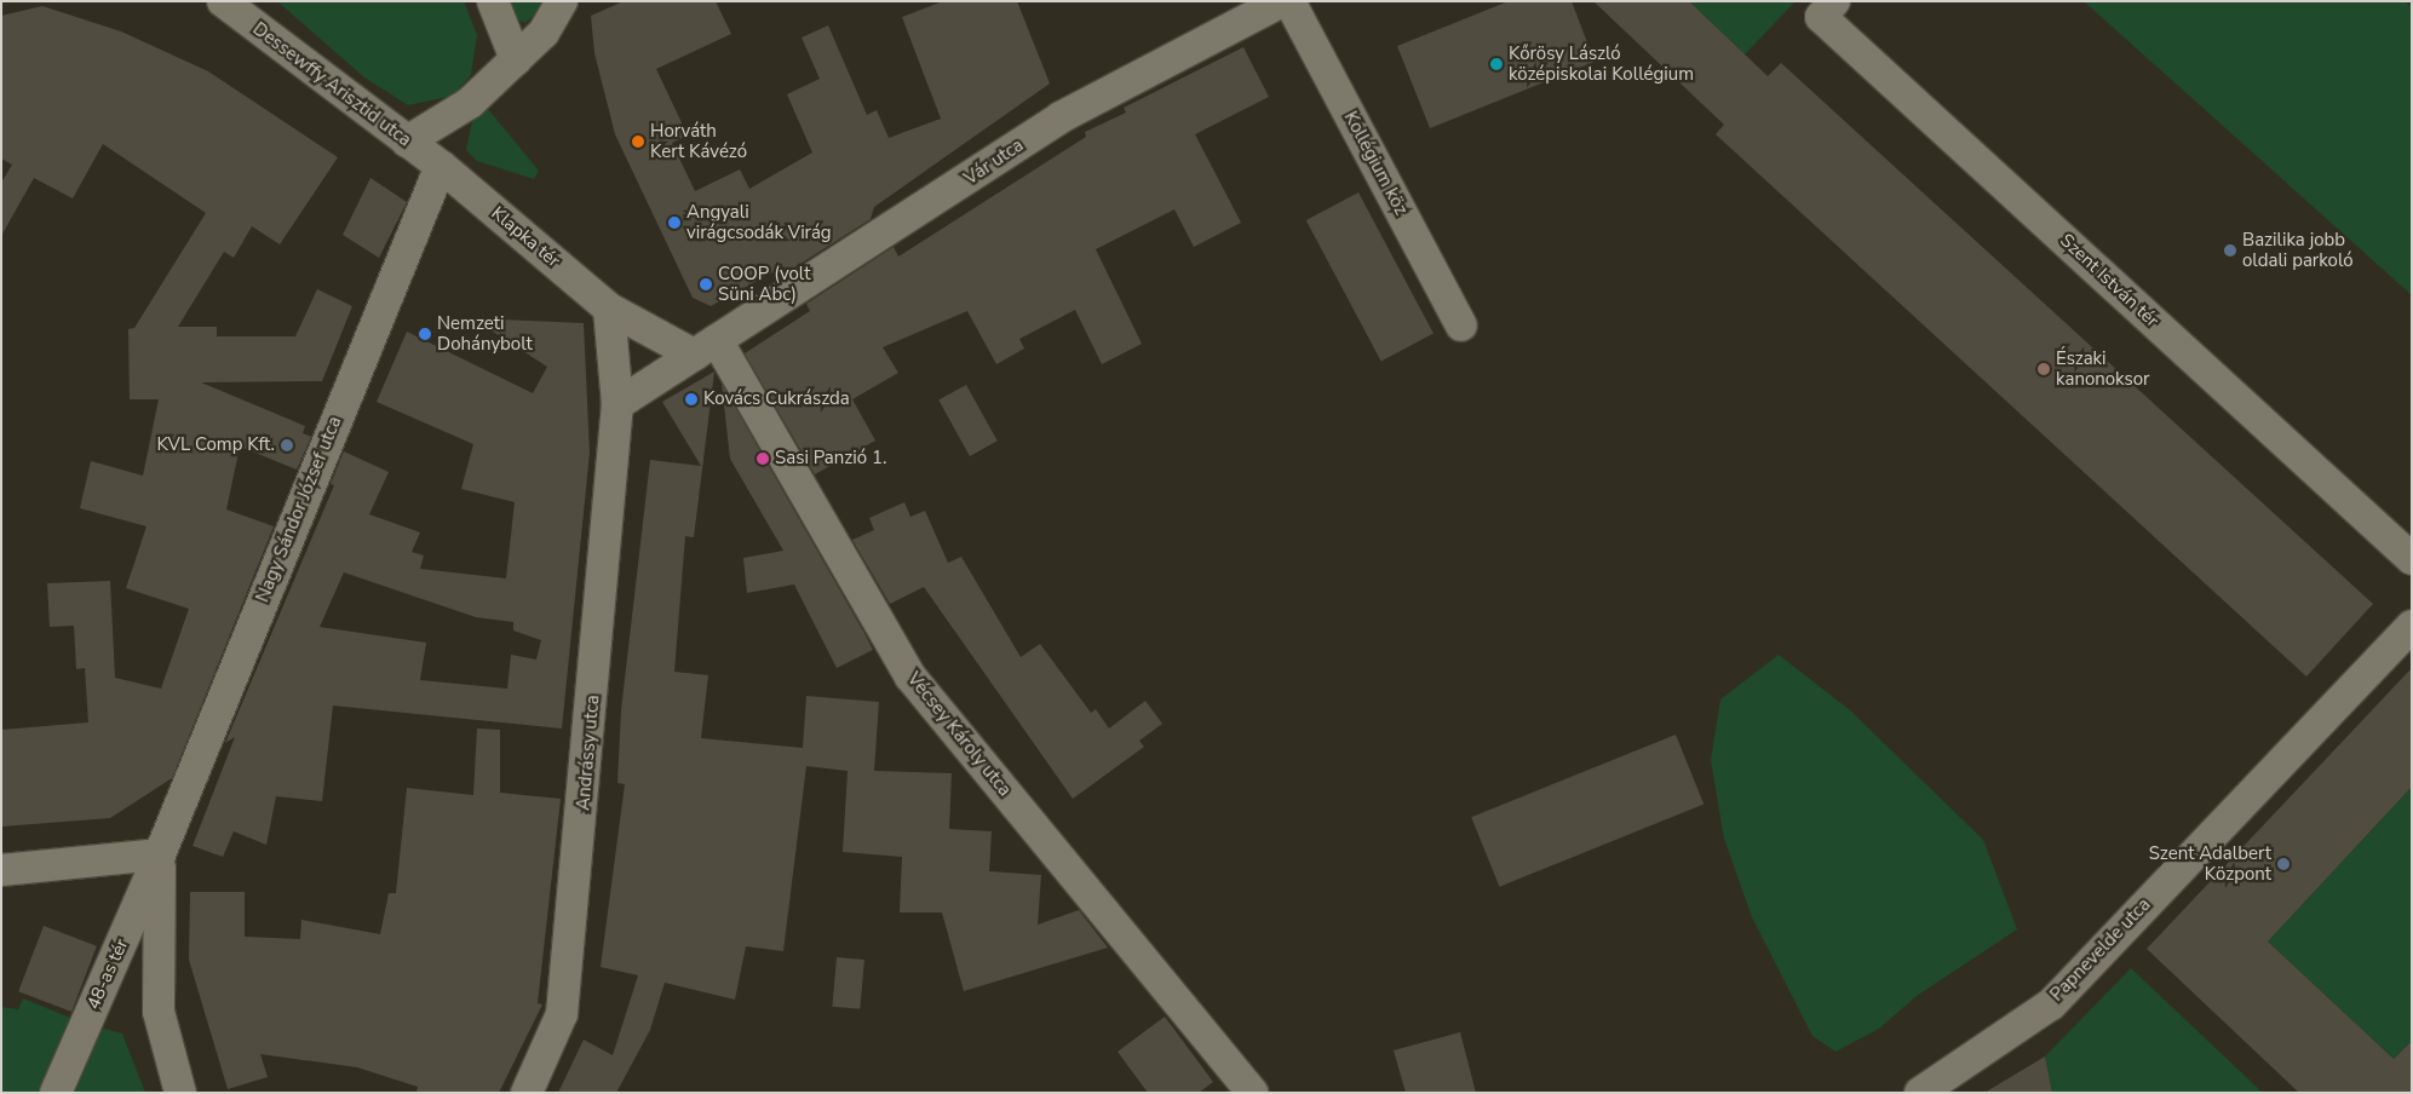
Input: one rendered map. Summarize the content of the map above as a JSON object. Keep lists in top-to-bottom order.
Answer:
{
  "streets": {
    "street": [
      "Dessewffy Arisztid utca",
      "Vár utca",
      "Kollégium köz",
      "Klapka tér",
      "Szent István tér",
      "Nagy Sándor József utca",
      "Vécsey Károly utca",
      "Andrássy utca",
      "Papnevelde utca",
      "48-as tér"
    ]
  },
  "crossings": [
    ["Dessewffy Arisztid utca", "Klapka tér"],
    ["Dessewffy Arisztid utca", "Nagy Sándor József utca"],
    ["Vár utca", "Klapka tér"],
    ["Vár utca", "Vécsey Károly utca"],
    ["Klapka tér", "Nagy Sándor József utca"],
    ["Klapka tér", "Vécsey Károly utca"],
    ["Nagy Sándor József utca", "48-as tér"]
  ],
  "places": [
    "Kőrösy László középiskolai Kollégium",
    "Horváth Kert Kávézó",
    "Angyali virágcsodák Virág",
    "Bazilika jobb oldali parkoló",
    "COOP (volt Süni Abc)",
    "Nemzeti Dohánybolt",
    "Északi kanonoksor",
    "Kovács Cukrászda",
    "KVL Comp Kft.",
    "Sasi Panzió 1.",
    "Szent Adalbert Központ"
  ]
}
